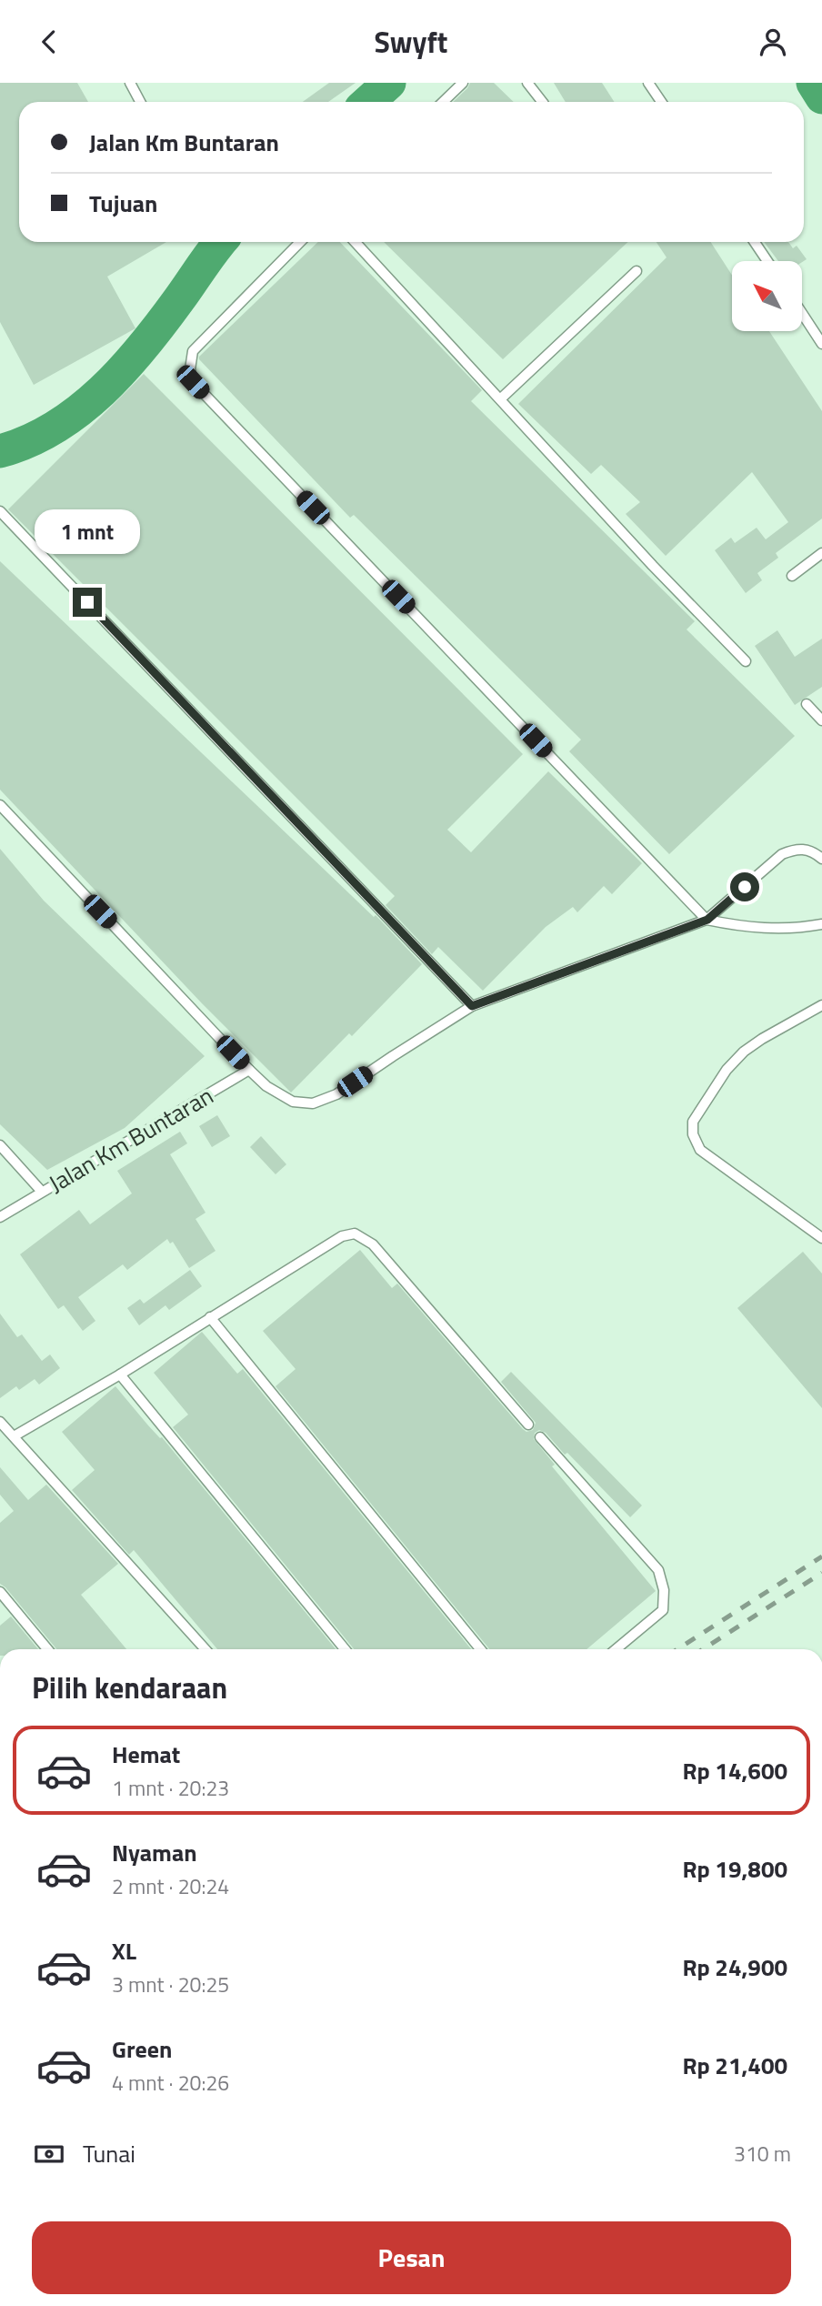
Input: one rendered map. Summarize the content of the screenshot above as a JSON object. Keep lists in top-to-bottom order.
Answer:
{
  "streets": {
    "lane": ["Jalan Km Buntaran"]
  },
  "north": "top left",
  "page": {
    "header": "Swyft",
    "banner": ["Jalan Km Buntaran", "Tujuan"],
    "bubble": "1 mnt",
    "heading": "Pilih kendaraan",
    "list": [
      {
        "name": "Hemat",
        "note": "1 mnt · 20:23",
        "value": "Rp 14,600"
      },
      {
        "name": "Nyaman",
        "note": "2 mnt · 20:24",
        "value": "Rp 19,800"
      },
      {
        "name": "XL",
        "note": "3 mnt · 20:25",
        "value": "Rp 24,900"
      },
      {
        "name": "Green",
        "note": "4 mnt · 20:26",
        "value": "Rp 21,400"
      }
    ],
    "pay": ["Tunai", "310 m"],
    "buttons": "Pesan"
  }
}
